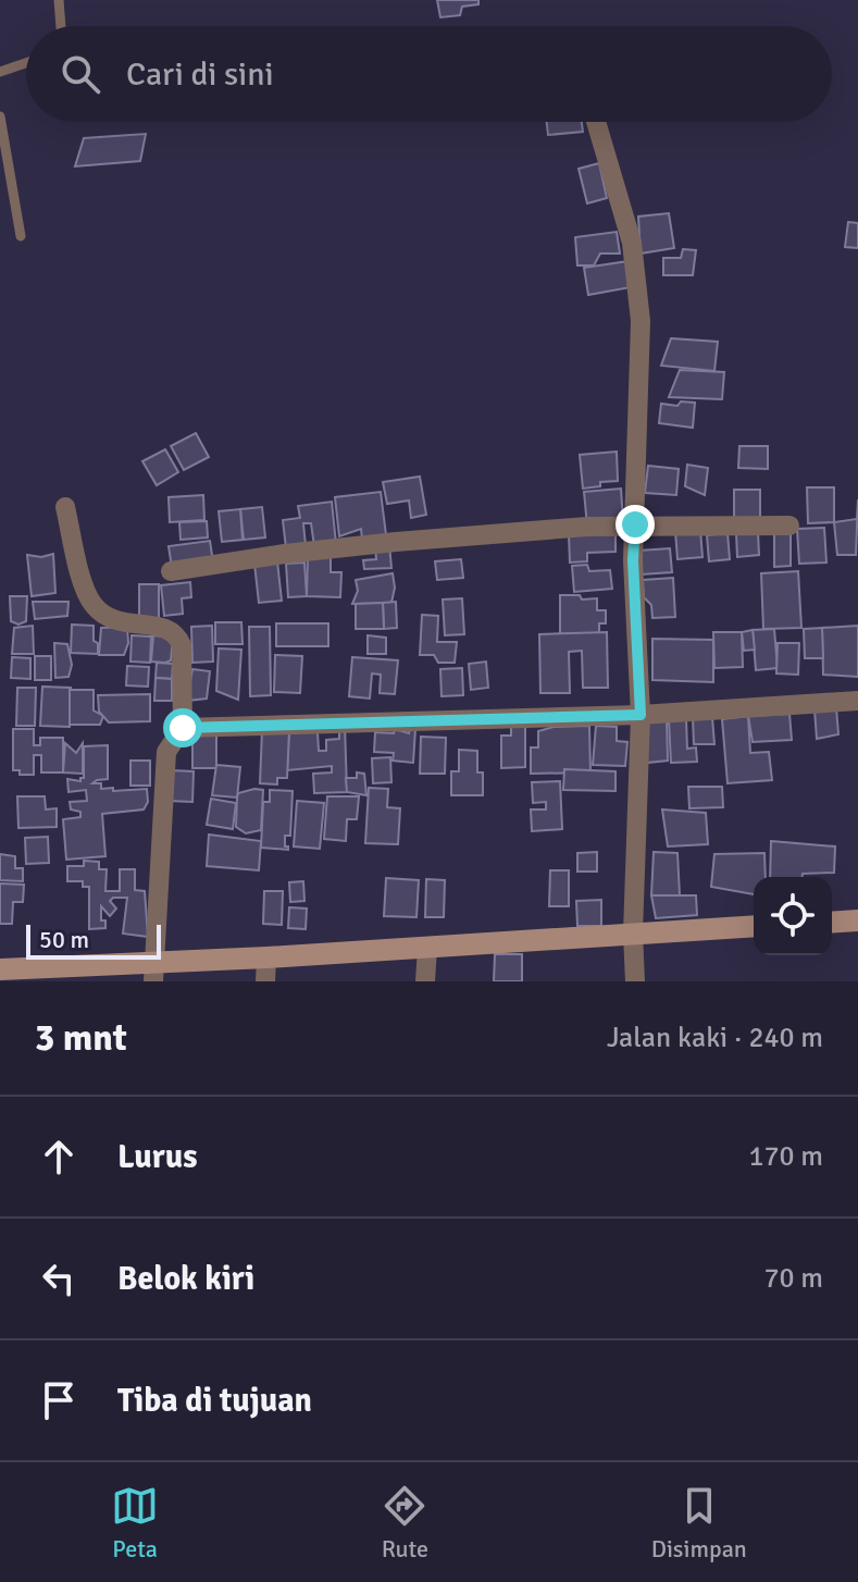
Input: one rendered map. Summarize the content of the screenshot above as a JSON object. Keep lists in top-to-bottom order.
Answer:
{
  "scale_bar": "50 m",
  "page": {
    "search": "Cari di sini",
    "scale": "50 m",
    "heading": ["3 mnt", "Jalan kaki · 240 m"],
    "list": [
      ["Lurus", "170 m"],
      ["Belok kiri", "70 m"],
      "Tiba di tujuan"
    ],
    "nav": ["Peta", "Rute", "Disimpan"]
  }
}
